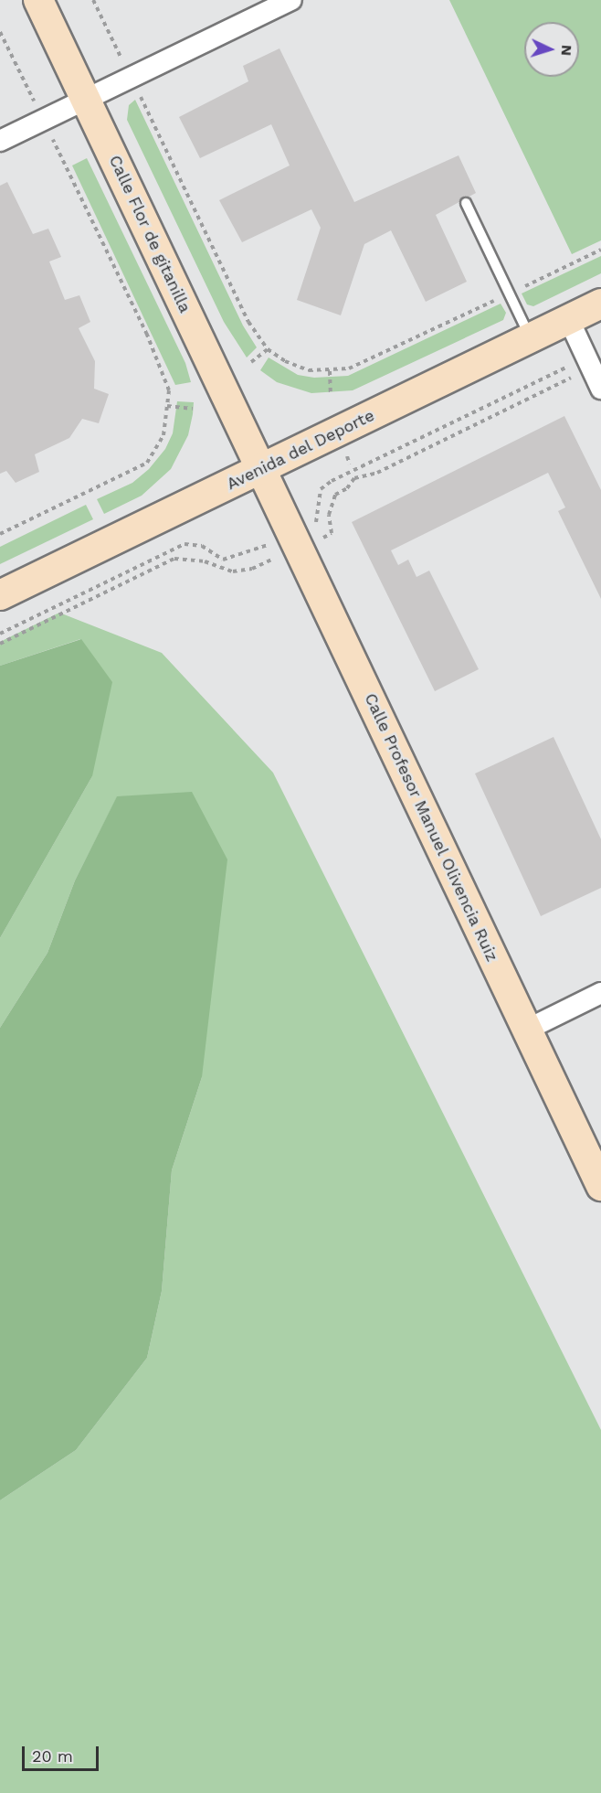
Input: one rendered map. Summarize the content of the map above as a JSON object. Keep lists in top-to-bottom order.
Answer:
{
  "streets": {
    "street": ["Calle Flor de gitanilla", "Avenida del Deporte", "Calle Profesor Manuel Olivencia Ruiz"]
  },
  "crossings": [
    ["Calle Flor de gitanilla", "Avenida del Deporte"],
    ["Calle Flor de gitanilla", "Calle Profesor Manuel Olivencia Ruiz"],
    ["Avenida del Deporte", "Calle Profesor Manuel Olivencia Ruiz"]
  ],
  "scale_bar": "20 m",
  "north": "right"
}
